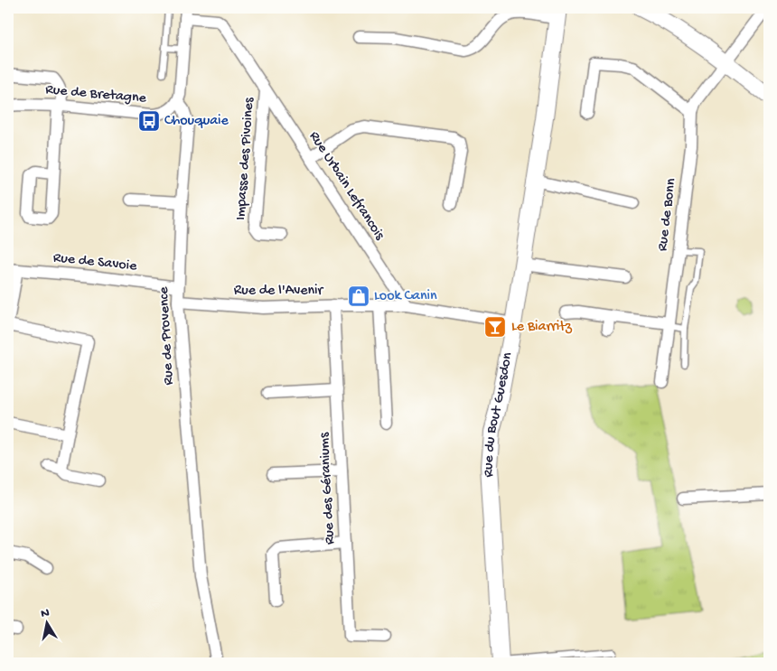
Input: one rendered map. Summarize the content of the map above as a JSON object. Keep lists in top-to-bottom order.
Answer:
{
  "streets": {
    "street": [
      "Rue de Bretagne",
      "Impasse des Pivoines",
      "Rue Urbain Lefrancois",
      "Rue de Bonn",
      "Rue de Savoie",
      "Rue de l'Avenir",
      "Rue de Provence",
      "Rue du Bout Guesdon",
      "Rue des Géraniums"
    ]
  },
  "crossings": [
    ["Rue de Bretagne", "Rue de Provence"],
    ["Impasse des Pivoines", "Rue Urbain Lefrancois"],
    ["Rue Urbain Lefrancois", "Rue de l'Avenir"],
    ["Rue de Savoie", "Rue de Provence"],
    ["Rue de l'Avenir", "Rue de Provence"],
    ["Rue de l'Avenir", "Rue des Géraniums"]
  ],
  "places": {
    "bus stop": ["Chouquaie"],
    "shop": ["Look Canin"],
    "bar": ["Le Biarritz"]
  },
  "north": "top"
}
